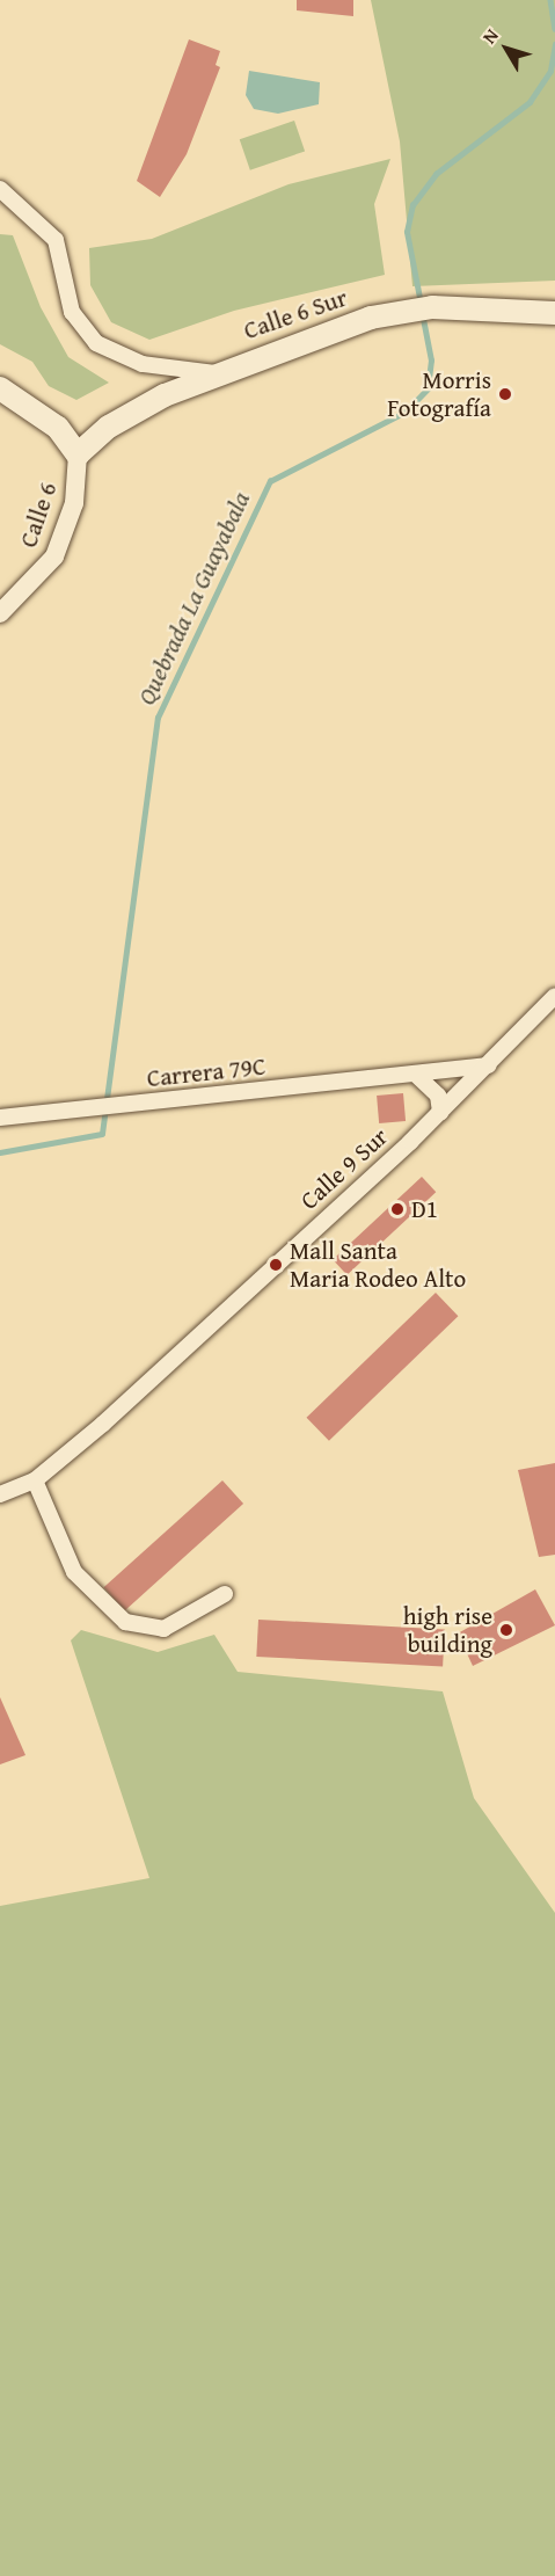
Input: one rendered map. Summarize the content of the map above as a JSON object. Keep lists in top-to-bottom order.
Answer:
{
  "streets": {
    "main road": ["Calle 6 Sur"],
    "street": ["Calle 6", "Carrera 79C", "Calle 9 Sur"]
  },
  "crossings": [
    ["Calle 6 Sur", "Calle 6"],
    ["Carrera 79C", "Calle 9 Sur"]
  ],
  "water": ["Quebrada La Guayabala"],
  "places": [
    "Morris Fotografía",
    "D1",
    "Mall Santa Maria Rodeo Alto",
    "high rise building"
  ],
  "north": "top left"
}
